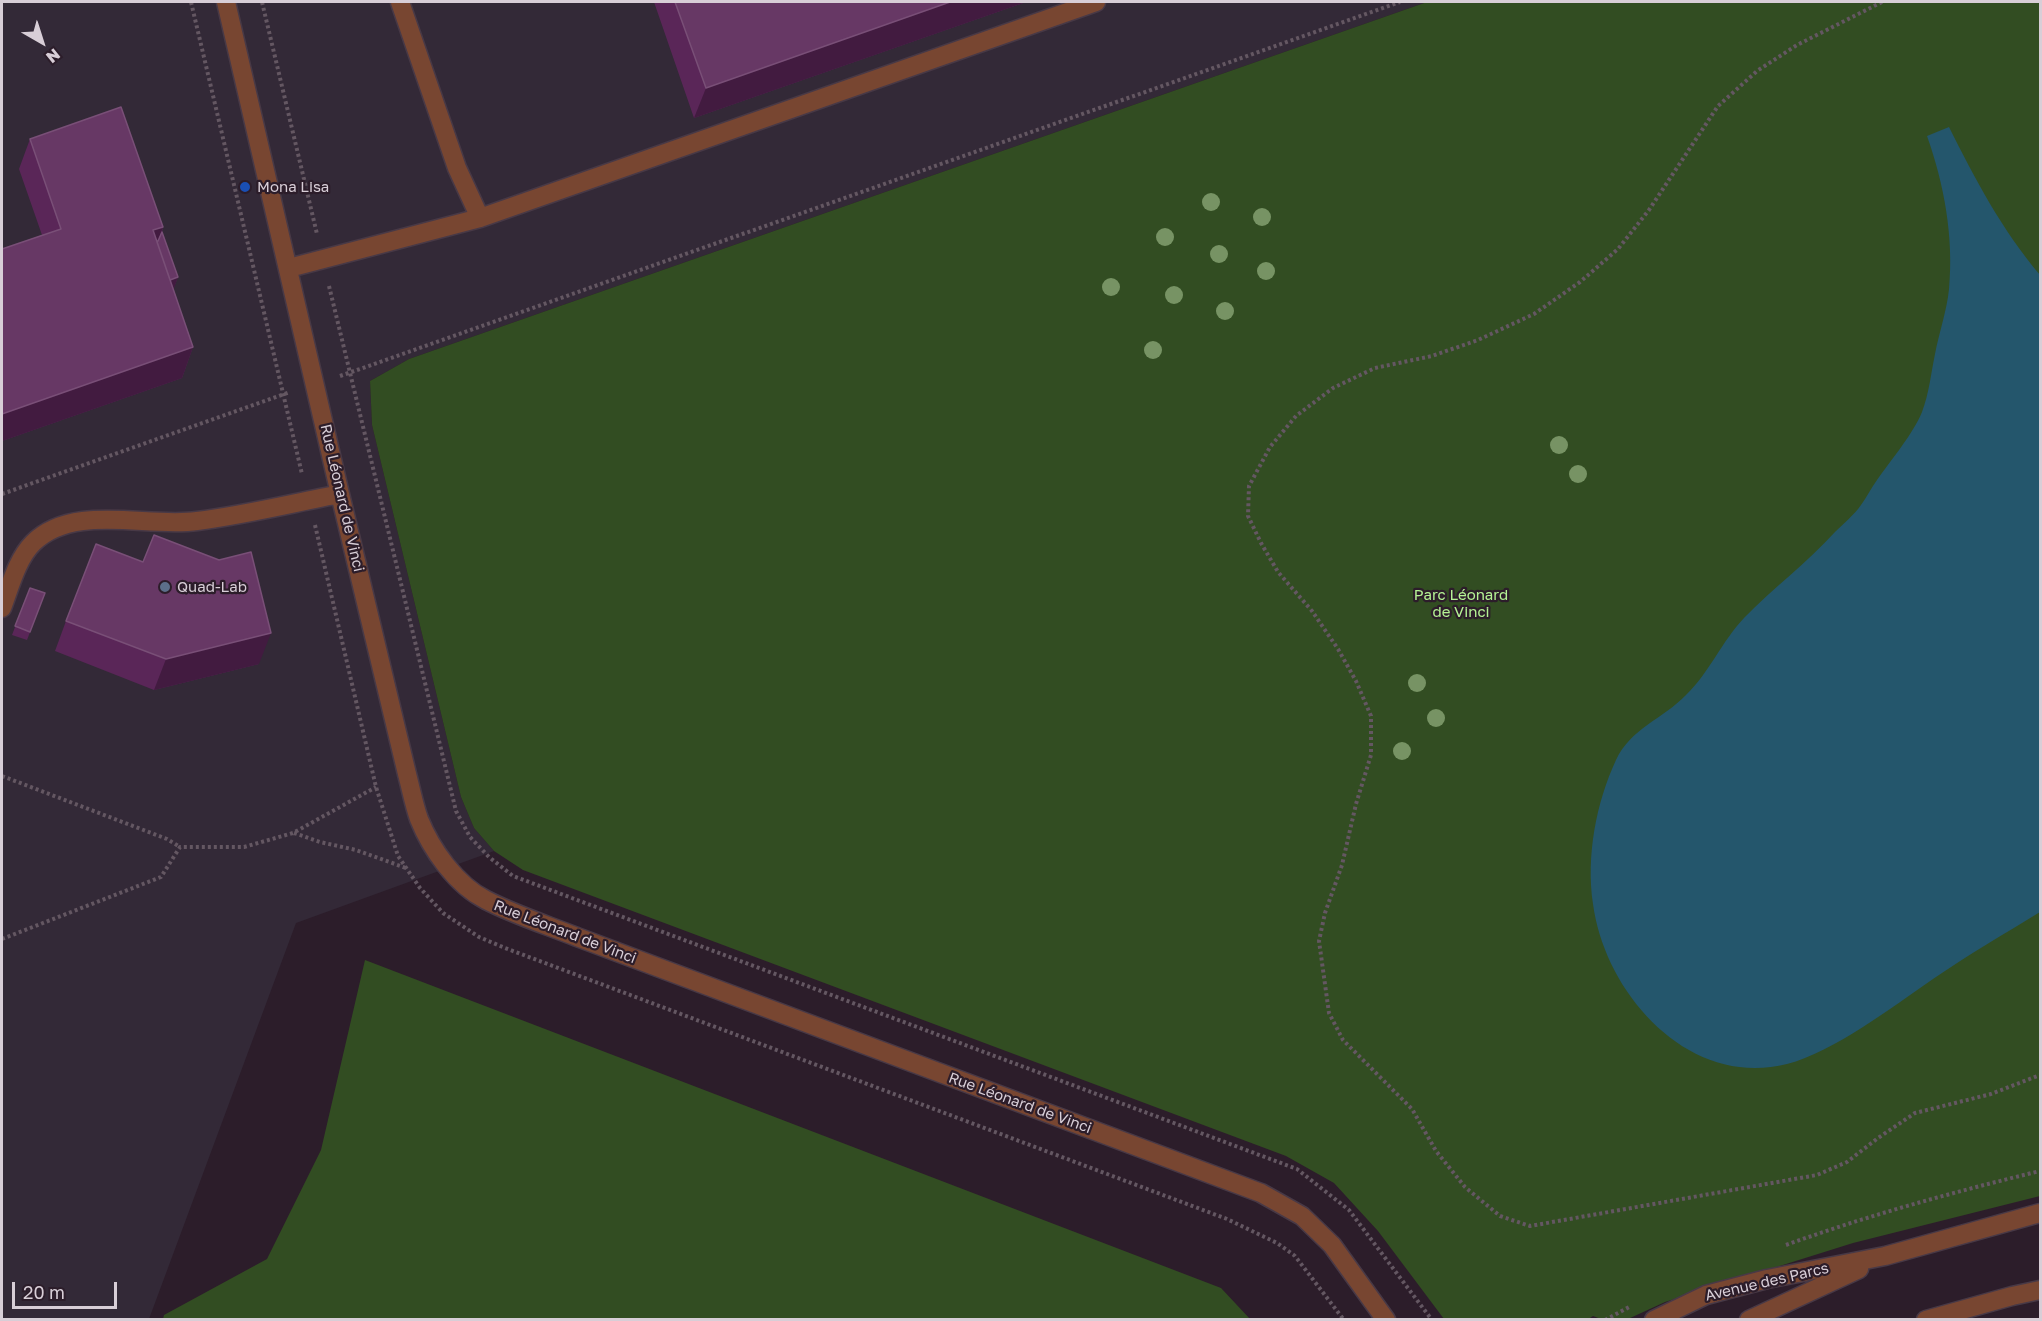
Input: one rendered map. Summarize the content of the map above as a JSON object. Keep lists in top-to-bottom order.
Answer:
{
  "streets": {
    "street": ["Rue Léonard de Vinci", "Avenue des Parcs"]
  },
  "parks": ["Parc Léonard de Vinci"],
  "places": ["Mona Lisa", "Quad-Lab"],
  "scale_bar": "20 m",
  "north": "bottom right"
}
